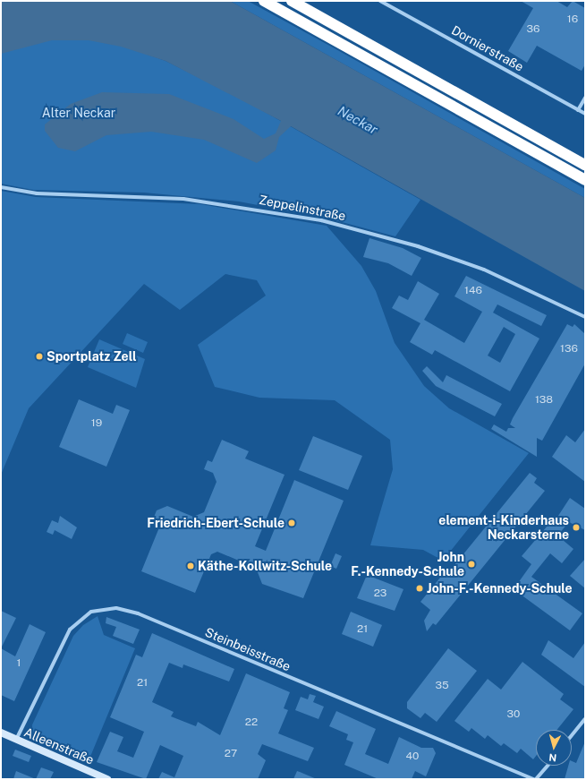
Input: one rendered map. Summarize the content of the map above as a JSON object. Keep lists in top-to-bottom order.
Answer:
{
  "streets": {
    "street": [
      "Dornierstraße",
      "Zeppelinstraße",
      "Steinbeisstraße",
      "Alleenstraße"
    ]
  },
  "crossings": [
    ["Steinbeisstraße", "Alleenstraße"]
  ],
  "water": ["Neckar"],
  "parks": ["Alter Neckar"],
  "places": [
    "Sportplatz Zell",
    "Friedrich-Ebert-Schule",
    "element-i-Kinderhaus Neckarsterne",
    "John F.-Kennedy-Schule",
    "Käthe-Kollwitz-Schule",
    "John-F.-Kennedy-Schule"
  ],
  "house_numbers": [
    "16",
    "36",
    "146",
    "136",
    "138",
    "19",
    "23",
    "21",
    "1",
    "21",
    "35",
    "30",
    "22",
    "27",
    "40"
  ],
  "north": "bottom"
}
